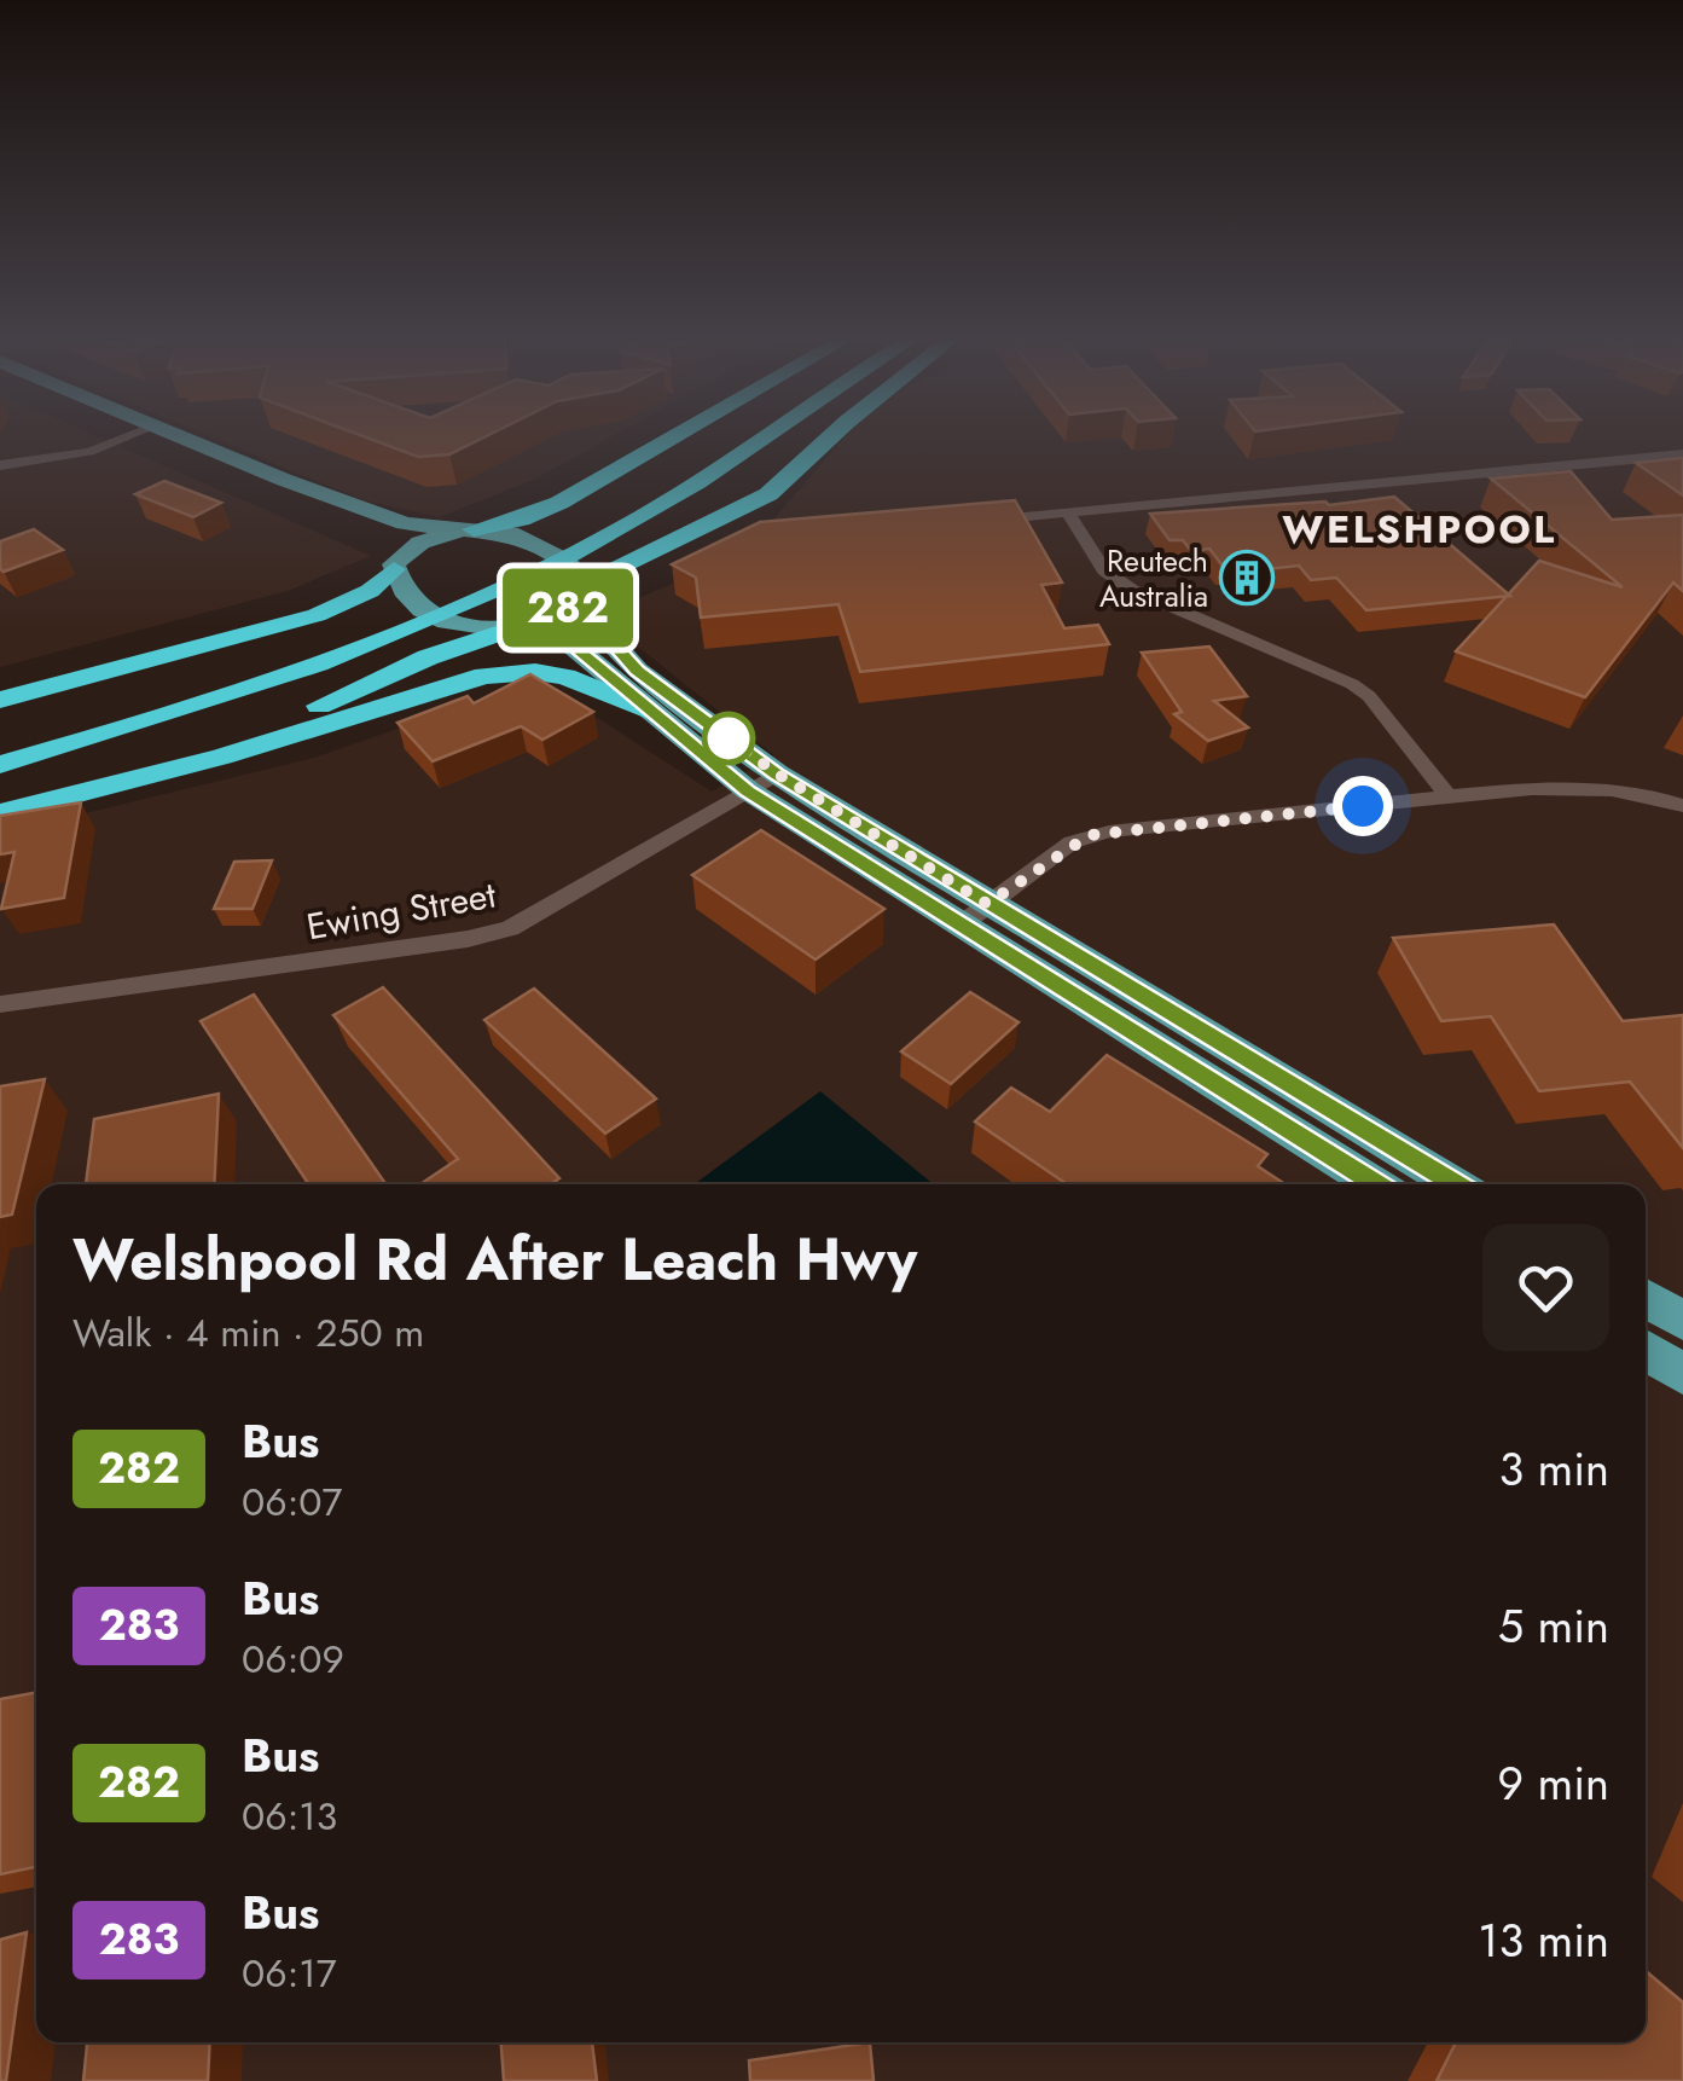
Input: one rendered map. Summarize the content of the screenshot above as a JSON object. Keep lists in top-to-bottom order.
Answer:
{
  "streets": {
    "street": ["Ewing Street"]
  },
  "districts": ["WELSHPOOL"],
  "places": {
    "building": ["Reutech Australia"]
  },
  "lines": ["bus line 282"],
  "page": {
    "on_map": "282",
    "heading": ["Welshpool Rd After Leach Hwy", "Walk · 4 min · 250 m"],
    "list": [
      {
        "mark": "282",
        "name": "Bus",
        "note": "06:07",
        "value": "3 min"
      },
      {
        "mark": "283",
        "name": "Bus",
        "note": "06:09",
        "value": "5 min"
      },
      {
        "mark": "282",
        "name": "Bus",
        "note": "06:13",
        "value": "9 min"
      },
      {
        "mark": "283",
        "name": "Bus",
        "note": "06:17",
        "value": "13 min"
      }
    ]
  }
}
